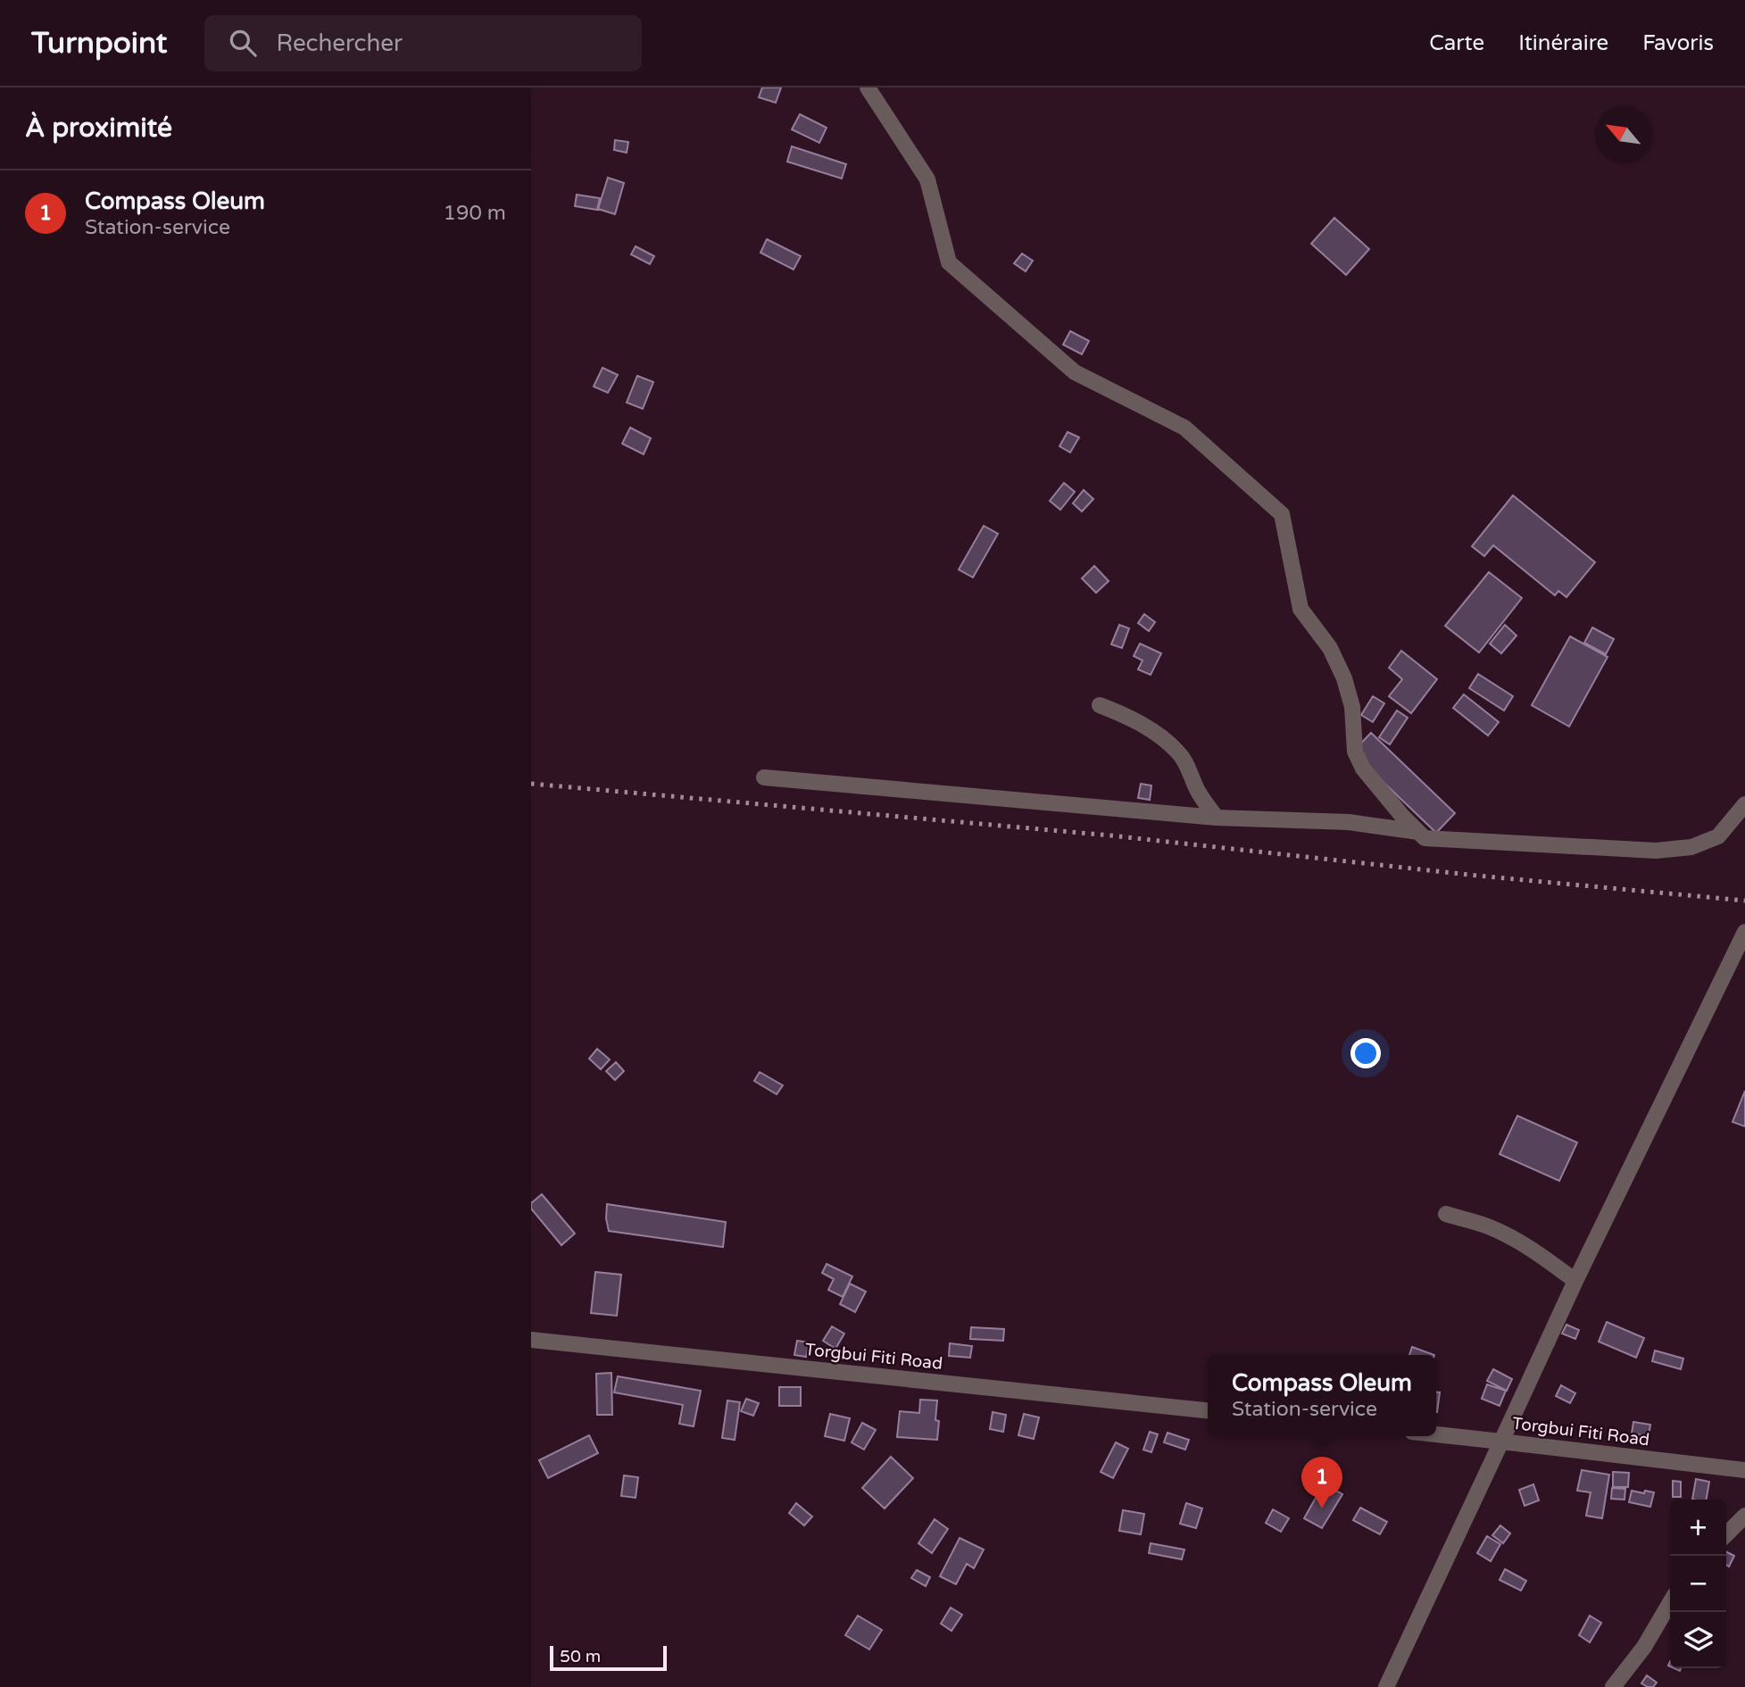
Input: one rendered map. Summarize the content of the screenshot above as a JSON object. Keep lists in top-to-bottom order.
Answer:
{
  "streets": {
    "street": ["Torgbui Fiti Road"]
  },
  "scale_bar": "50 m",
  "north": "top left",
  "page": {
    "header": "Turnpoint",
    "search": "Rechercher",
    "nav": ["Carte", "Itinéraire", "Favoris"],
    "heading": "À proximité",
    "list": [
      {
        "mark": "1",
        "name": "Compass Oleum",
        "note": "Station-service",
        "value": "190 m"
      }
    ],
    "popup": ["Compass Oleum", "Station-service"],
    "pins": "1",
    "map_buttons": ["+", "−"],
    "scale": "50 m"
  }
}
